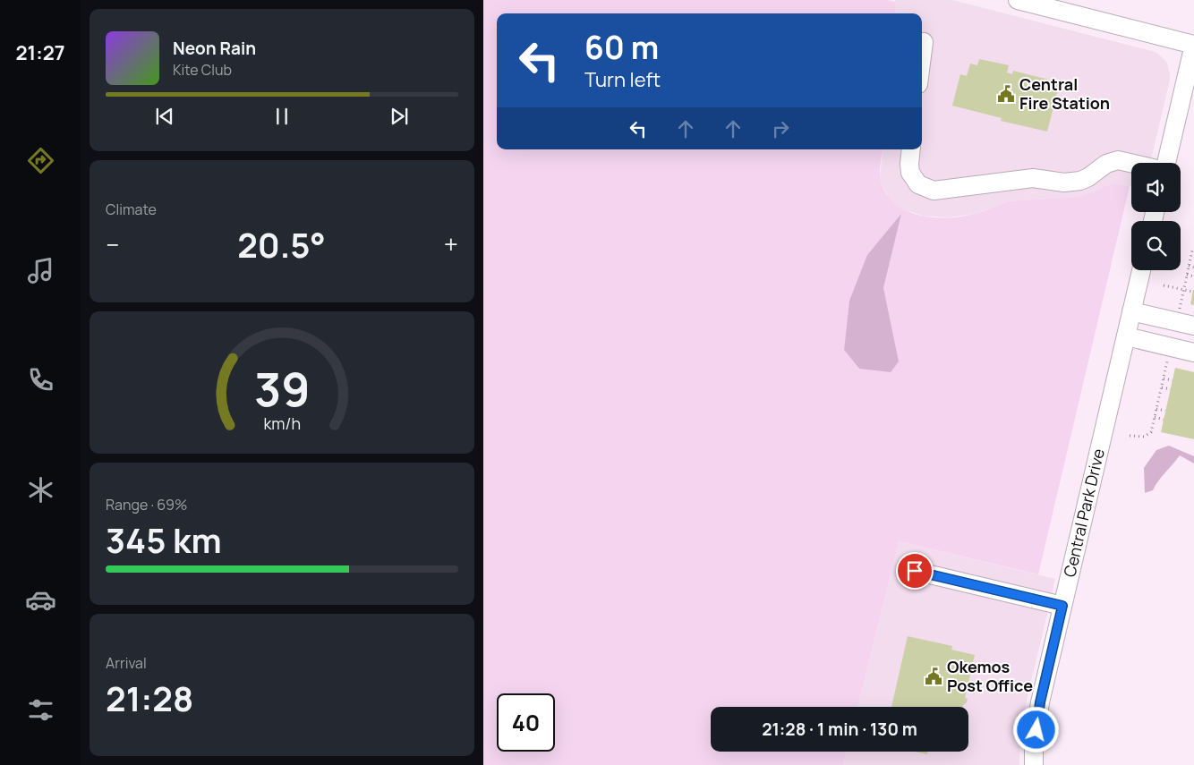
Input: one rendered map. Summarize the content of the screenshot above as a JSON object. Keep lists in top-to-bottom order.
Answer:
{
  "streets": {
    "street": ["Central Park Drive"]
  },
  "places": {
    "public building": ["Central Fire Station", "Okemos Post Office"]
  },
  "page": {
    "tabs": "21:27",
    "turn": ["60 m", "Turn left"],
    "song": ["Neon Rain", "Kite Club"],
    "tile": [
      "Climate",
      ["Range · 69%", "345 km"],
      ["Arrival", "21:28"]
    ],
    "heat": ["−", "20.5°", "+"],
    "limit": "40",
    "trip": "21:28 · 1 min · 130 m",
    "gauge": ["39", "km/h"]
  }
}
